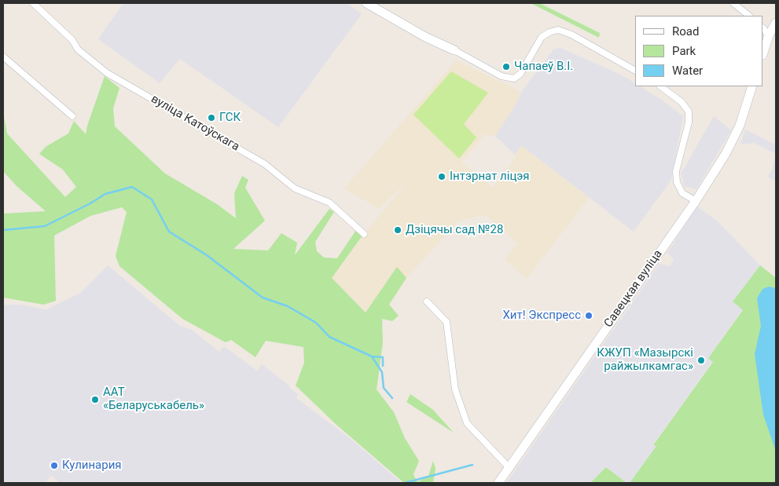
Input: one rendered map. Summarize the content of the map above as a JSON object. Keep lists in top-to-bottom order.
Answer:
{
  "streets": {
    "street": ["вуліца Катоўскага", "Савецкая вуліца"]
  },
  "places": [
    "Чапаеў В.І.",
    "ГСК",
    "Інтэрнат ліцэя",
    "Дзіцячы сад №28",
    "Хит! Экспресс",
    "КЖУП «Мазырскі райжылкамгас»",
    "ААТ «Беларуськабель»",
    "Кулинария"
  ],
  "legend": ["Road", "Park", "Water"]
}
